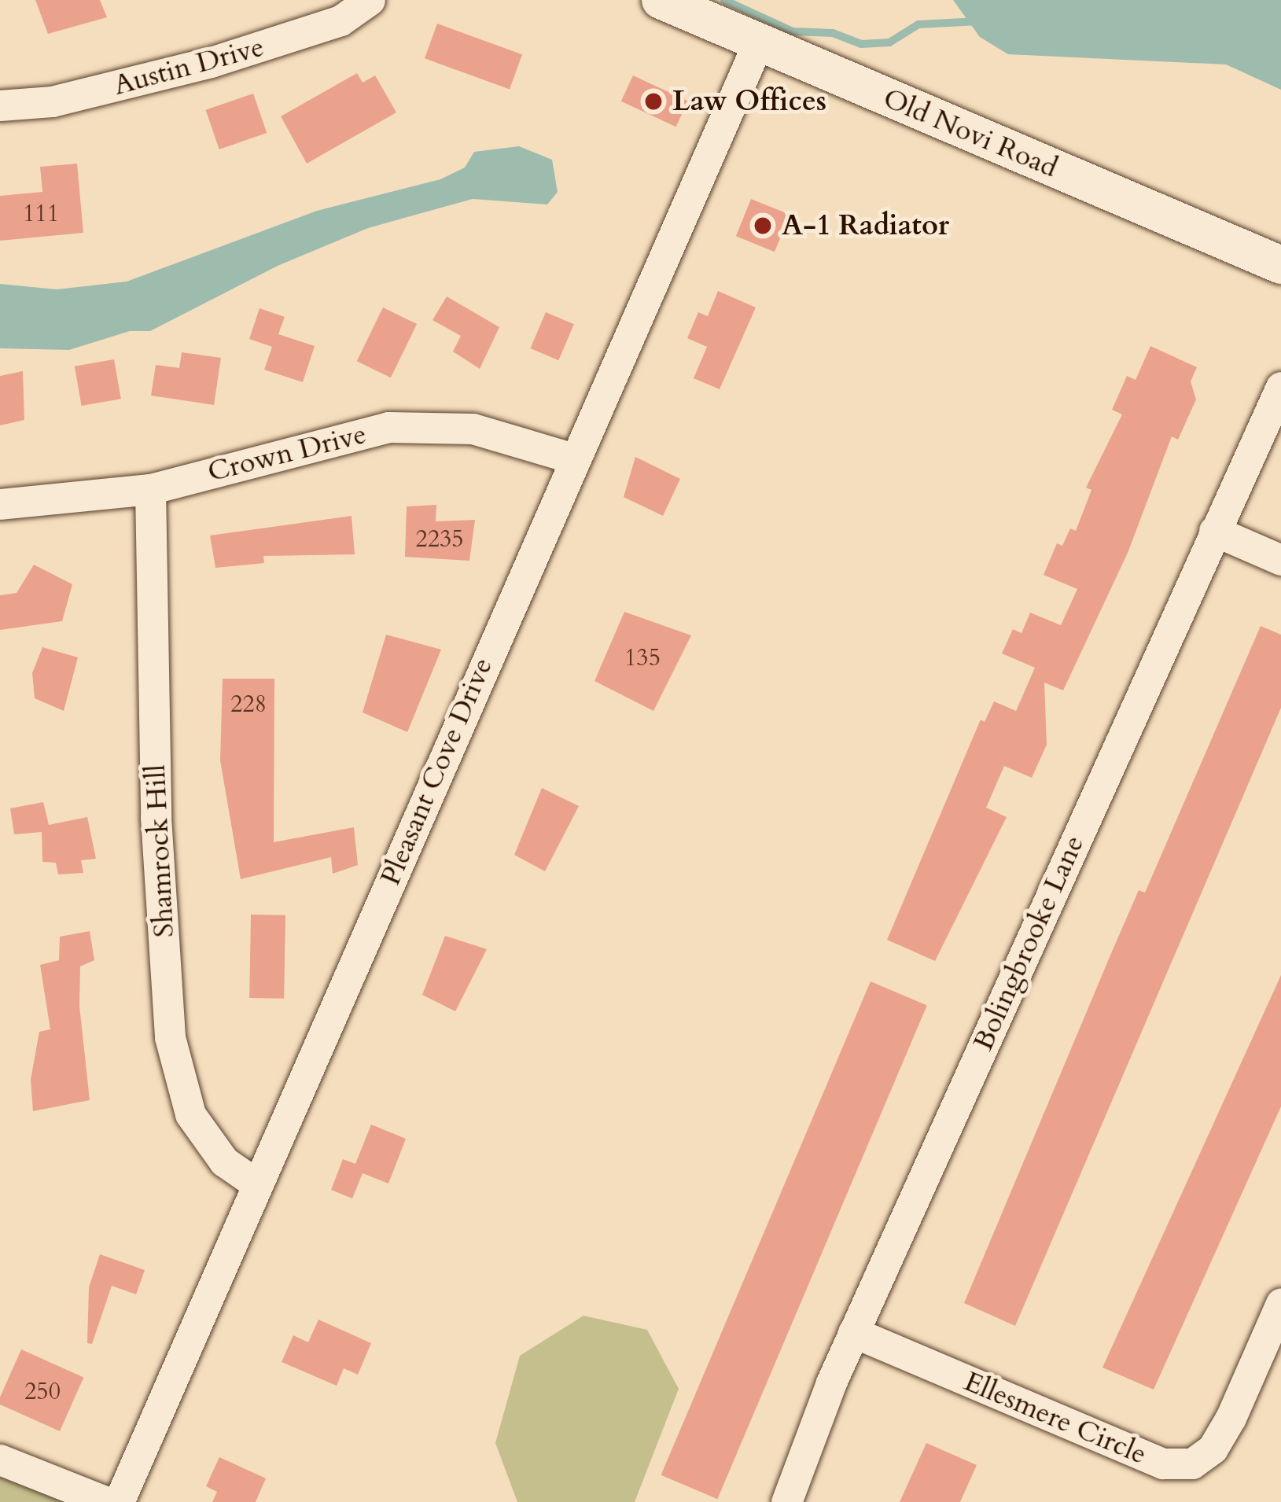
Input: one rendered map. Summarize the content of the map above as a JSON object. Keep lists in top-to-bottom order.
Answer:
{
  "streets": {
    "street": [
      "Austin Drive",
      "Old Novi Road",
      "Crown Drive",
      "Pleasant Cove Drive",
      "Shamrock Hill",
      "Bolingbrooke Lane",
      "Ellesmere Circle"
    ]
  },
  "crossings": [
    ["Old Novi Road", "Pleasant Cove Drive"],
    ["Crown Drive", "Pleasant Cove Drive"],
    ["Crown Drive", "Shamrock Hill"],
    ["Pleasant Cove Drive", "Shamrock Hill"],
    ["Bolingbrooke Lane", "Ellesmere Circle"]
  ],
  "places": ["Law Offices", "A-1 Radiator"],
  "house_numbers": [
    "111",
    "2235",
    "135",
    "228",
    "250"
  ]
}
